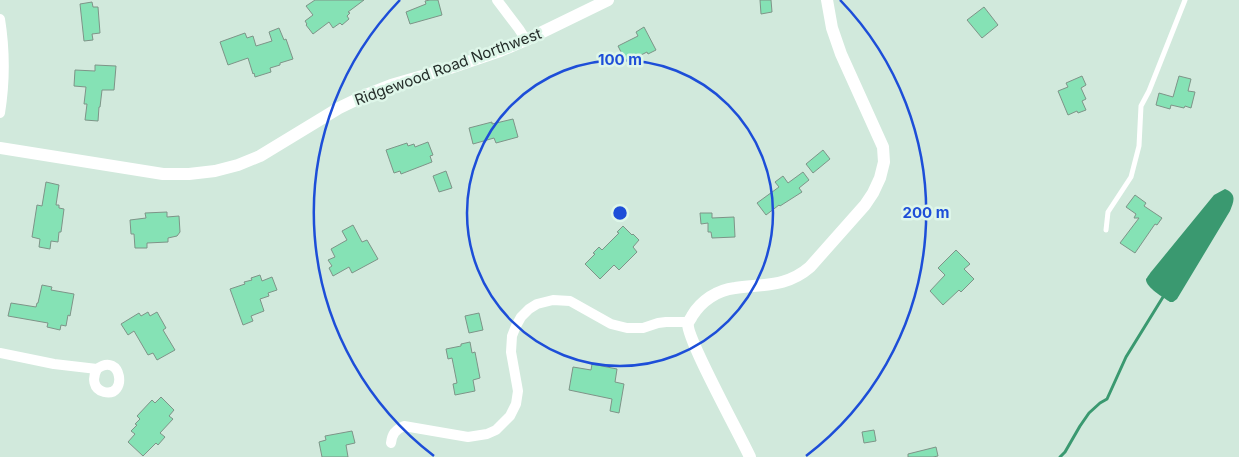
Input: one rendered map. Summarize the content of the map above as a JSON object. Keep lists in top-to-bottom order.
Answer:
{
  "streets": {
    "street": ["Ridgewood Road Northwest"]
  },
  "rings": ["100 m", "200 m"]
}
